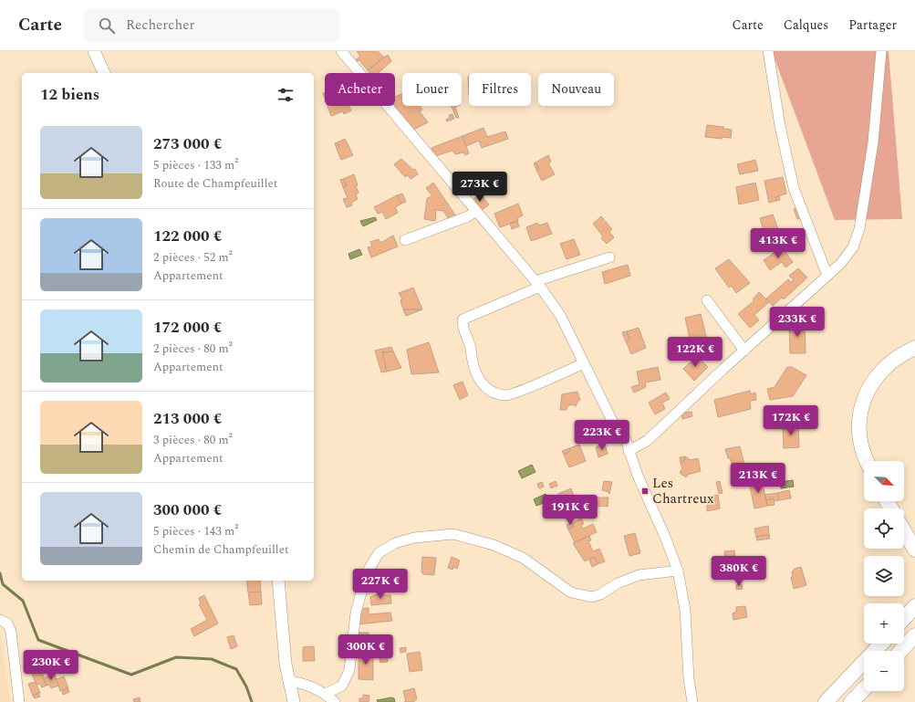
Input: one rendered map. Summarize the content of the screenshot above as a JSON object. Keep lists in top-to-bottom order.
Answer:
{
  "places": {
    "transit": ["Les Chartreux"]
  },
  "north": "bottom right",
  "page": {
    "header": "Carte",
    "search": "Rechercher",
    "nav": ["Carte", "Calques", "Partager"],
    "chip": [
      "Acheter",
      "Louer",
      "Filtres",
      "Nouveau"
    ],
    "heading": "12 biens",
    "list": [
      {
        "name": "273 000 €",
        "note": "5 pièces · 133 m² · Route de Champfeuillet"
      },
      {
        "name": "122 000 €",
        "note": "2 pièces · 52 m² · Appartement"
      },
      {
        "name": "172 000 €",
        "note": "2 pièces · 80 m² · Appartement"
      },
      {
        "name": "213 000 €",
        "note": "3 pièces · 80 m² · Appartement"
      },
      {
        "name": "300 000 €",
        "note": "5 pièces · 143 m² · Chemin de Champfeuillet"
      }
    ],
    "price": [
      "273K €",
      "413K €",
      "233K €",
      "122K €",
      "172K €",
      "223K €",
      "213K €",
      "191K €",
      "380K €",
      "227K €",
      "300K €",
      "230K €"
    ],
    "map_buttons": ["+", "−"]
  }
}
